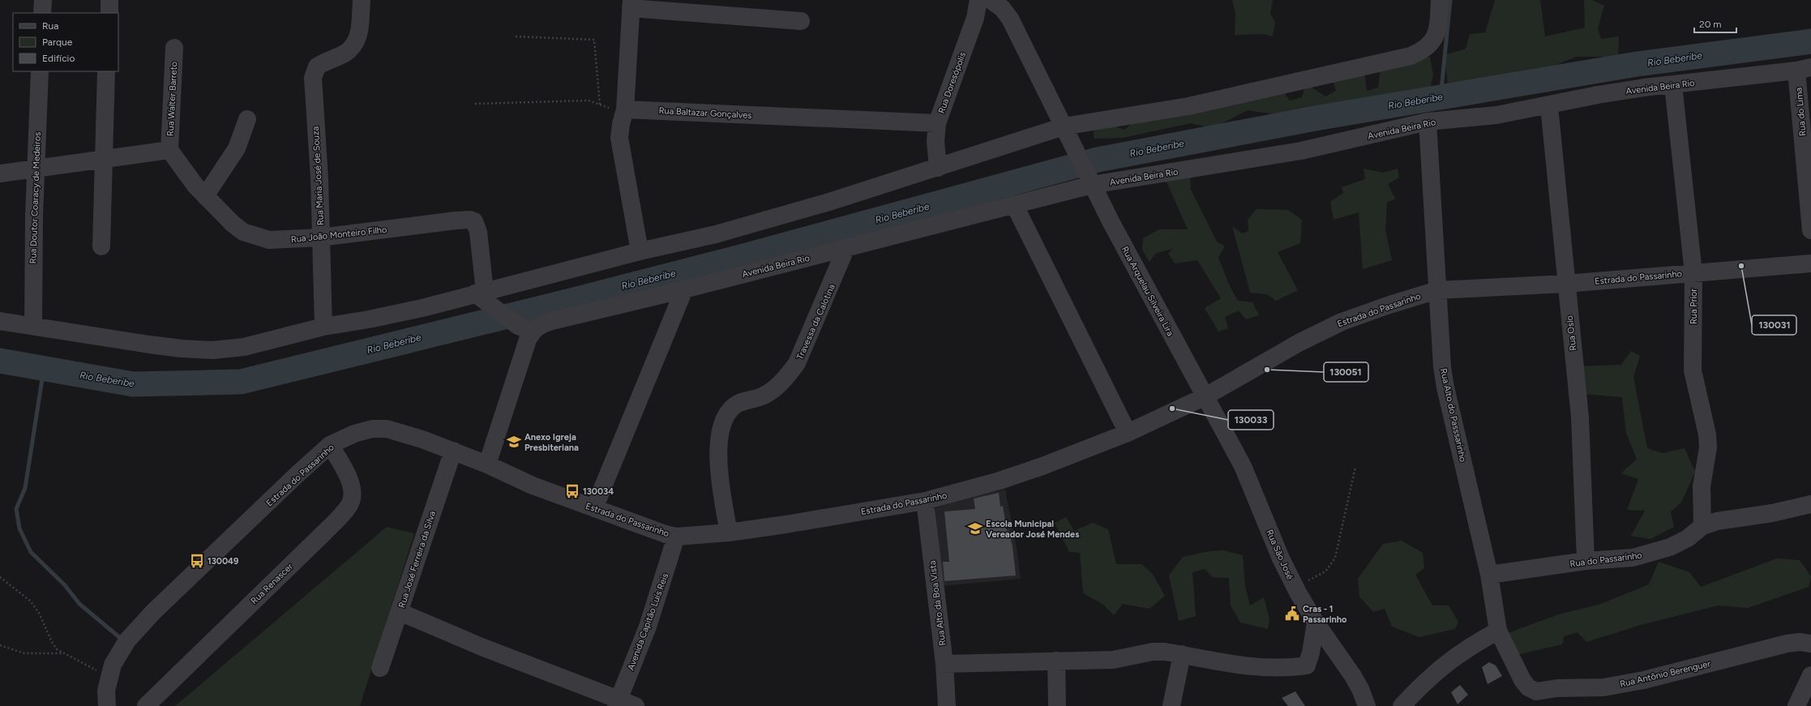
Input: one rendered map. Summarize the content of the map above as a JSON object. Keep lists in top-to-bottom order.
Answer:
{
  "streets": {
    "street": [
      "Rua Doresópolis",
      "Avenida Beira Rio",
      "Rua Walter Barreto",
      "Rua do Lima",
      "Rua Baltazar Gonçalves",
      "Rua Maria José de Souza",
      "Rua Doutor Coaracy de Medeiros",
      "Rua João Monteiro Filho",
      "Estrada do Passarinho",
      "Rua Arquelau Silveira Lira",
      "Rua Prior",
      "Travessa da Calotina",
      "Rua Oslo",
      "Rua Alto do Passsarinho",
      "Rua São José",
      "Rua José Ferreira da Silva",
      "Rua do Passarinho",
      "Rua Renascer",
      "Rua Alto da Boa Vista",
      "Avenida Capitão Luís Reis",
      "Rua Antônio Berenguer"
    ]
  },
  "crossings": [
    ["Rua Doresópolis", "Rua Baltazar Gonçalves"],
    ["Avenida Beira Rio", "Rua do Lima"],
    ["Avenida Beira Rio", "Rua Arquelau Silveira Lira"],
    ["Avenida Beira Rio", "Rua Prior"],
    ["Avenida Beira Rio", "Travessa da Calotina"],
    ["Avenida Beira Rio", "Rua Oslo"],
    ["Avenida Beira Rio", "Rua Alto do Passsarinho"],
    ["Rua Walter Barreto", "Rua João Monteiro Filho"],
    ["Rua Maria José de Souza", "Rua João Monteiro Filho"],
    ["Estrada do Passarinho", "Rua Arquelau Silveira Lira"],
    ["Estrada do Passarinho", "Rua Prior"],
    ["Estrada do Passarinho", "Travessa da Calotina"],
    ["Estrada do Passarinho", "Rua Oslo"],
    ["Estrada do Passarinho", "Rua Alto do Passsarinho"],
    ["Estrada do Passarinho", "Rua São José"],
    ["Estrada do Passarinho", "Rua José Ferreira da Silva"],
    ["Estrada do Passarinho", "Rua Renascer"],
    ["Estrada do Passarinho", "Rua Alto da Boa Vista"],
    ["Estrada do Passarinho", "Avenida Capitão Luís Reis"],
    ["Rua Arquelau Silveira Lira", "Rua São José"],
    ["Rua Prior", "Rua do Passarinho"],
    ["Rua Oslo", "Rua do Passarinho"],
    ["Rua Alto do Passsarinho", "Rua do Passarinho"],
    ["Rua Alto do Passsarinho", "Rua Antônio Berenguer"]
  ],
  "water": ["Rio Beberibe"],
  "places": {
    "other": ["130031", "130051", "130033"],
    "school or university": ["Anexo Igreja Presbiteriana", "Escola Municipal Vereador José Mendes"],
    "bus stop": ["130034", "130049"],
    "public building": ["Cras - 1 Passarinho"]
  },
  "legend": ["Rua", "Parque", "Edifício"],
  "scale_bar": "20 m"
}
